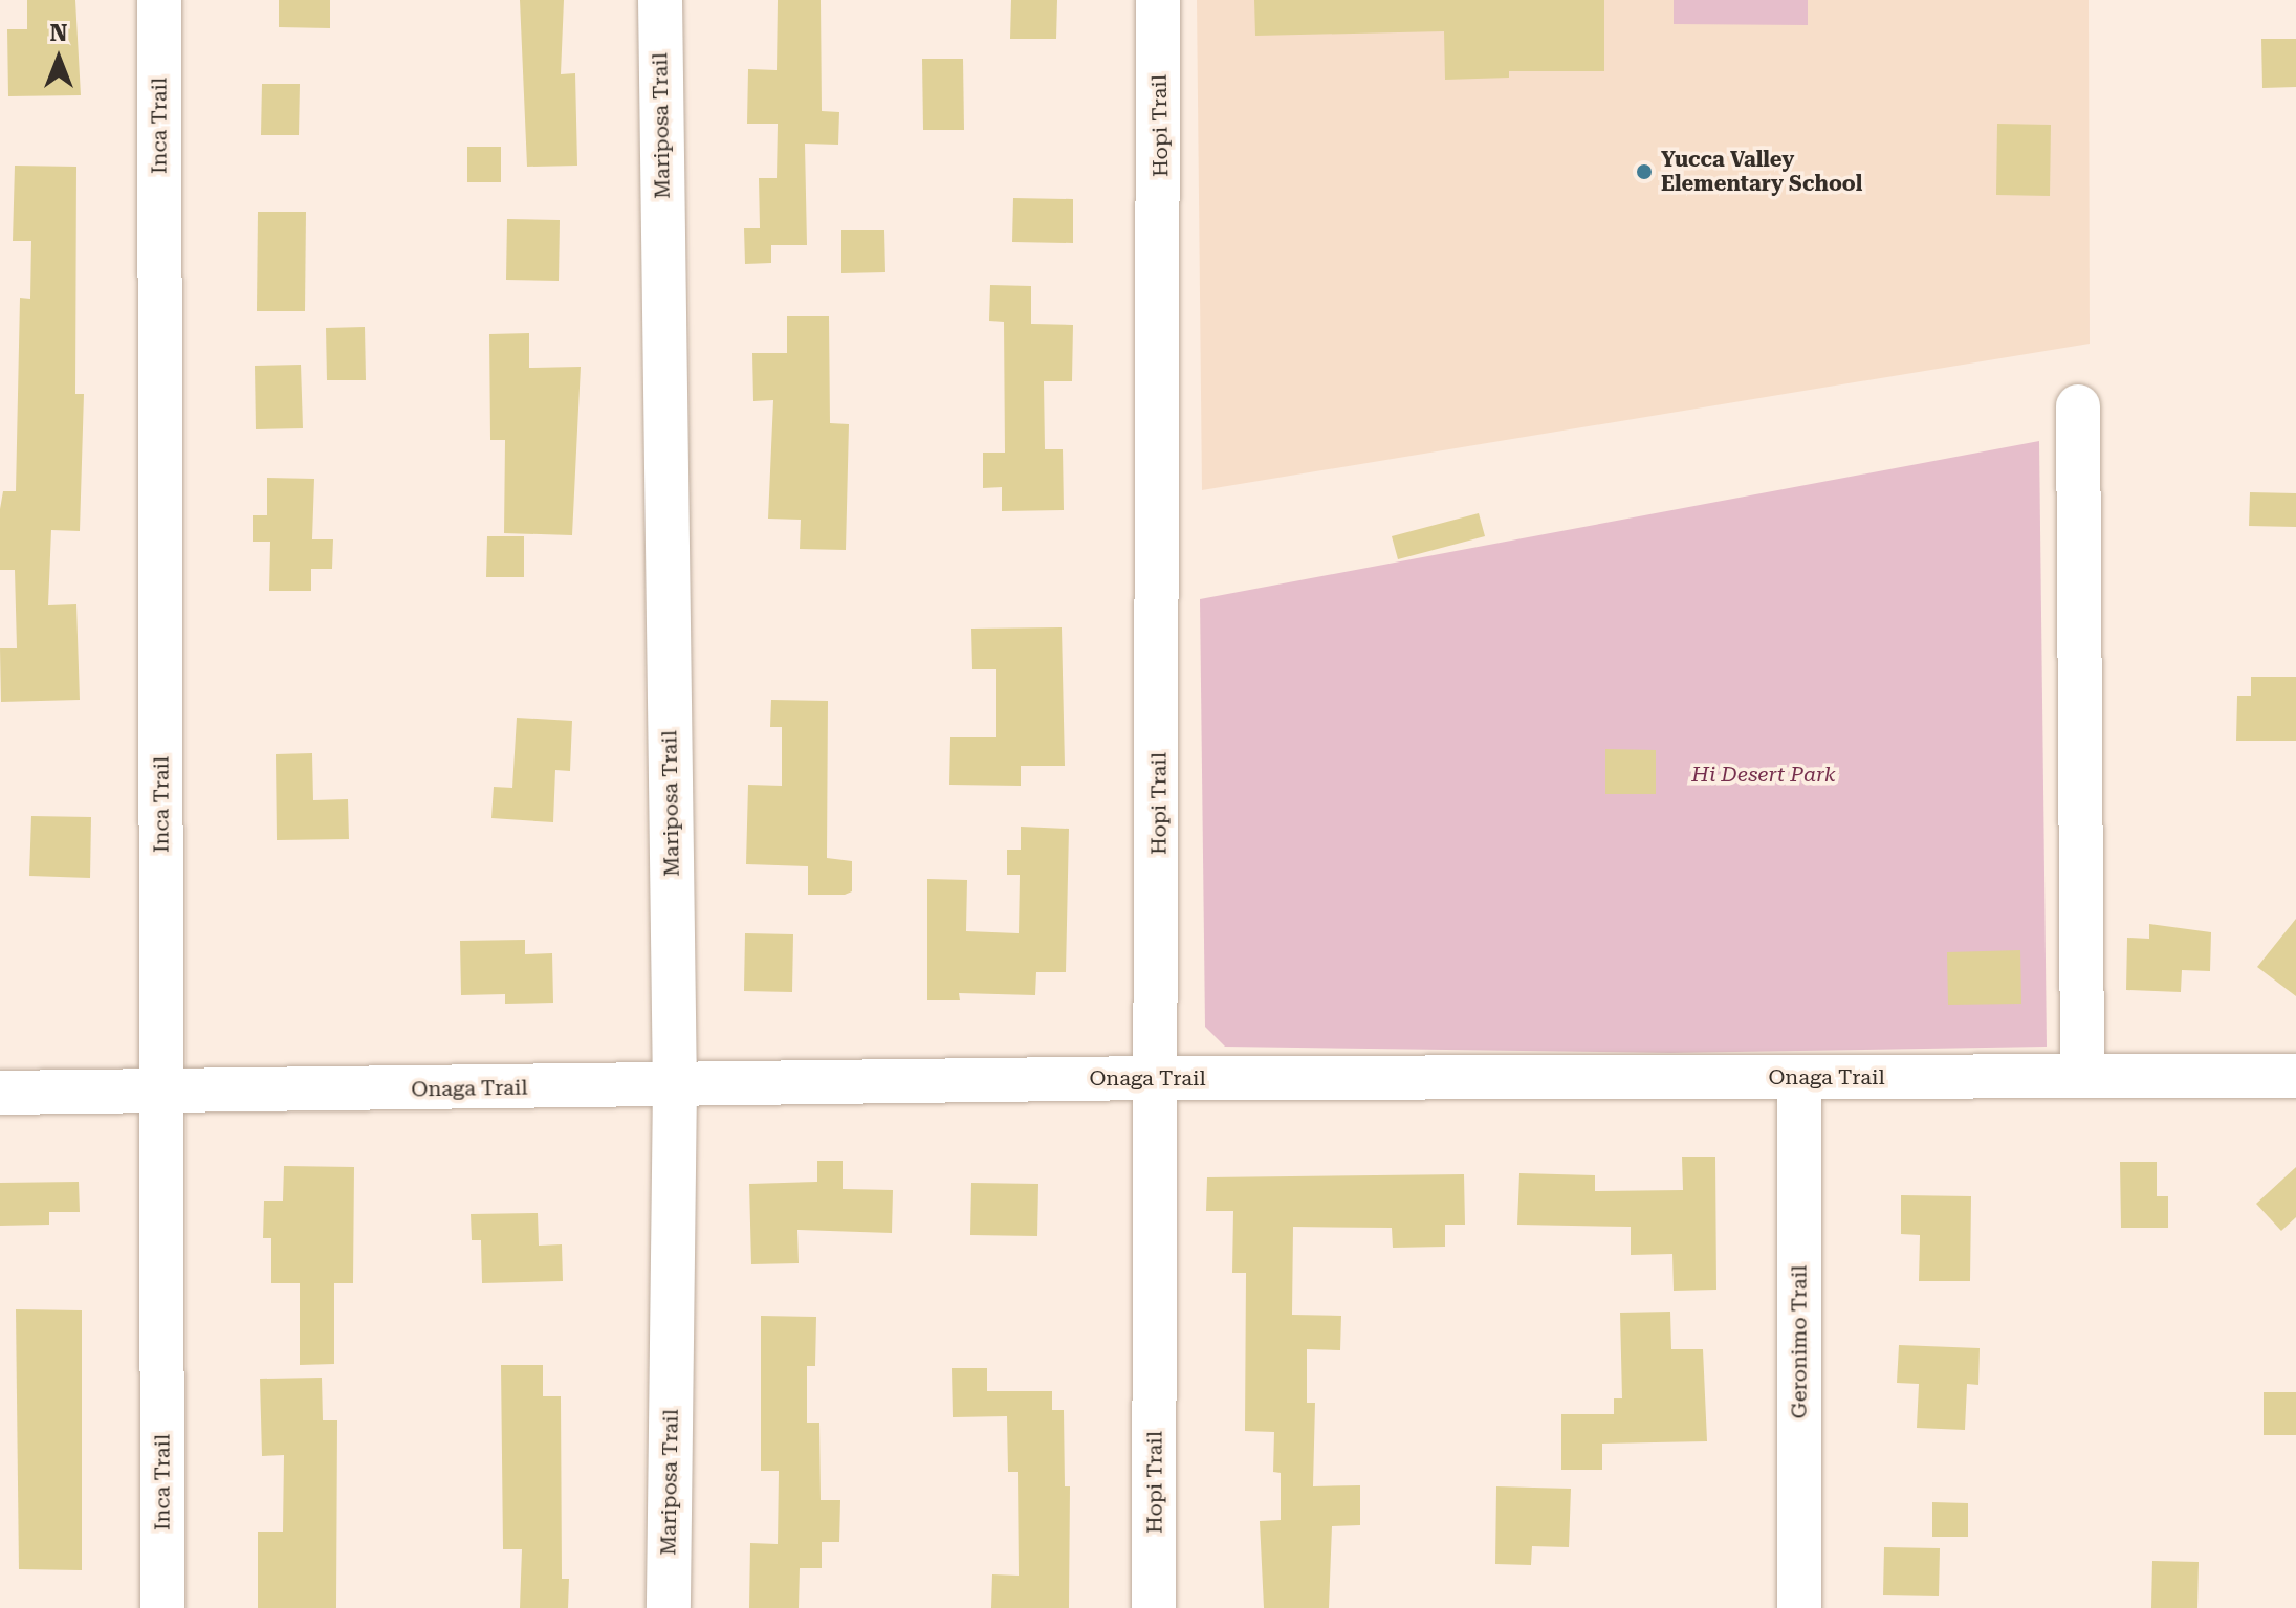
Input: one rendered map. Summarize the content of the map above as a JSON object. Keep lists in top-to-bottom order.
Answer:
{
  "streets": {
    "street": [
      "Inca Trail",
      "Mariposa Trail",
      "Hopi Trail",
      "Onaga Trail",
      "Geronimo Trail"
    ]
  },
  "crossings": [
    ["Inca Trail", "Onaga Trail"],
    ["Mariposa Trail", "Onaga Trail"],
    ["Hopi Trail", "Onaga Trail"],
    ["Onaga Trail", "Geronimo Trail"]
  ],
  "parks": ["Hi Desert Park"],
  "places": ["Yucca Valley Elementary School"],
  "north": "top"
}
